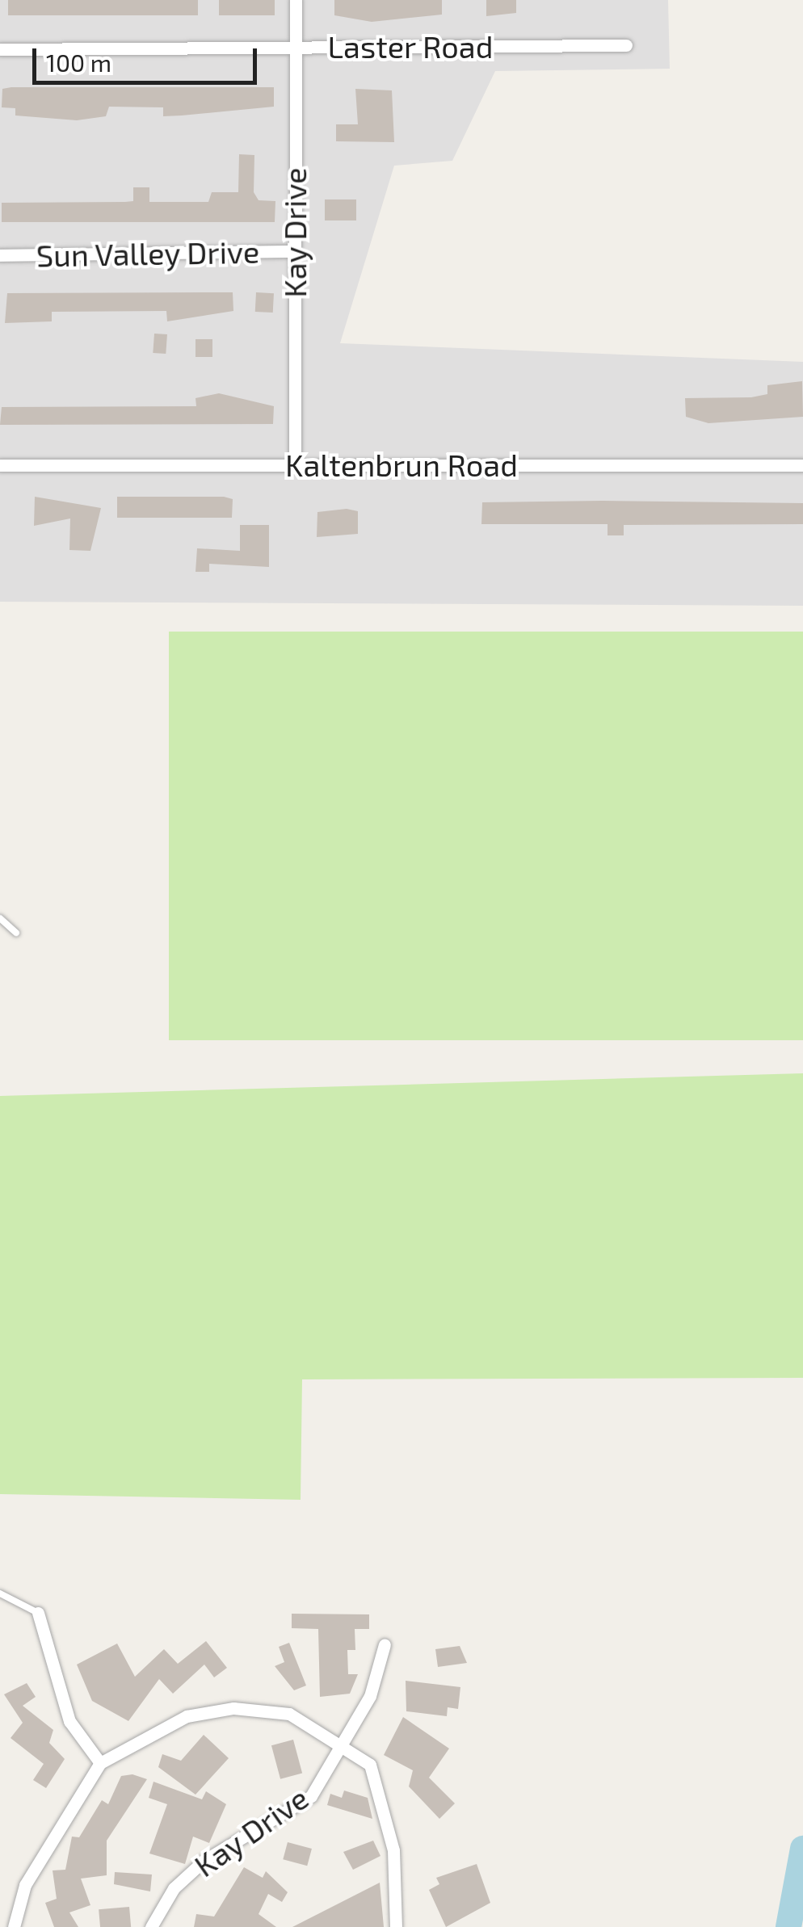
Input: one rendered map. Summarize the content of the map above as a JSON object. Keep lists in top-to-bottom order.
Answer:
{
  "streets": {
    "street": [
      "Laster Road",
      "Kay Drive",
      "Sun Valley Drive",
      "Kaltenbrun Road"
    ]
  },
  "crossings": [
    ["Laster Road", "Kay Drive"],
    ["Kay Drive", "Sun Valley Drive"],
    ["Kay Drive", "Kaltenbrun Road"]
  ],
  "scale_bar": "100 m"
}
